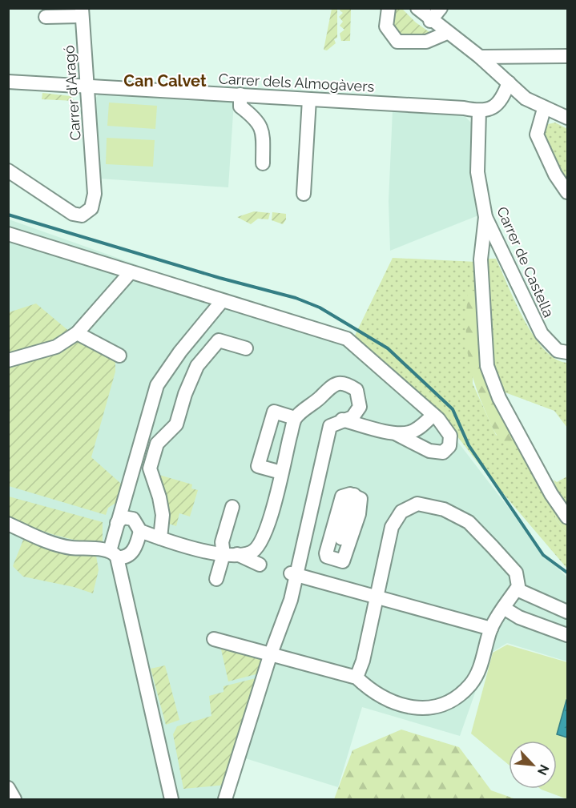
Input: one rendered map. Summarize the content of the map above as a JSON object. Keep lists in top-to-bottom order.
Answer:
{
  "streets": {
    "street": ["Carrer dels Almogàvers", "Carrer d'Aragó", "Carrer de Castella"]
  },
  "crossings": [
    ["Carrer dels Almogàvers", "Carrer d'Aragó"],
    ["Carrer dels Almogàvers", "Carrer de Castella"]
  ],
  "districts": ["Can Calvet"],
  "north": "bottom right"
}
